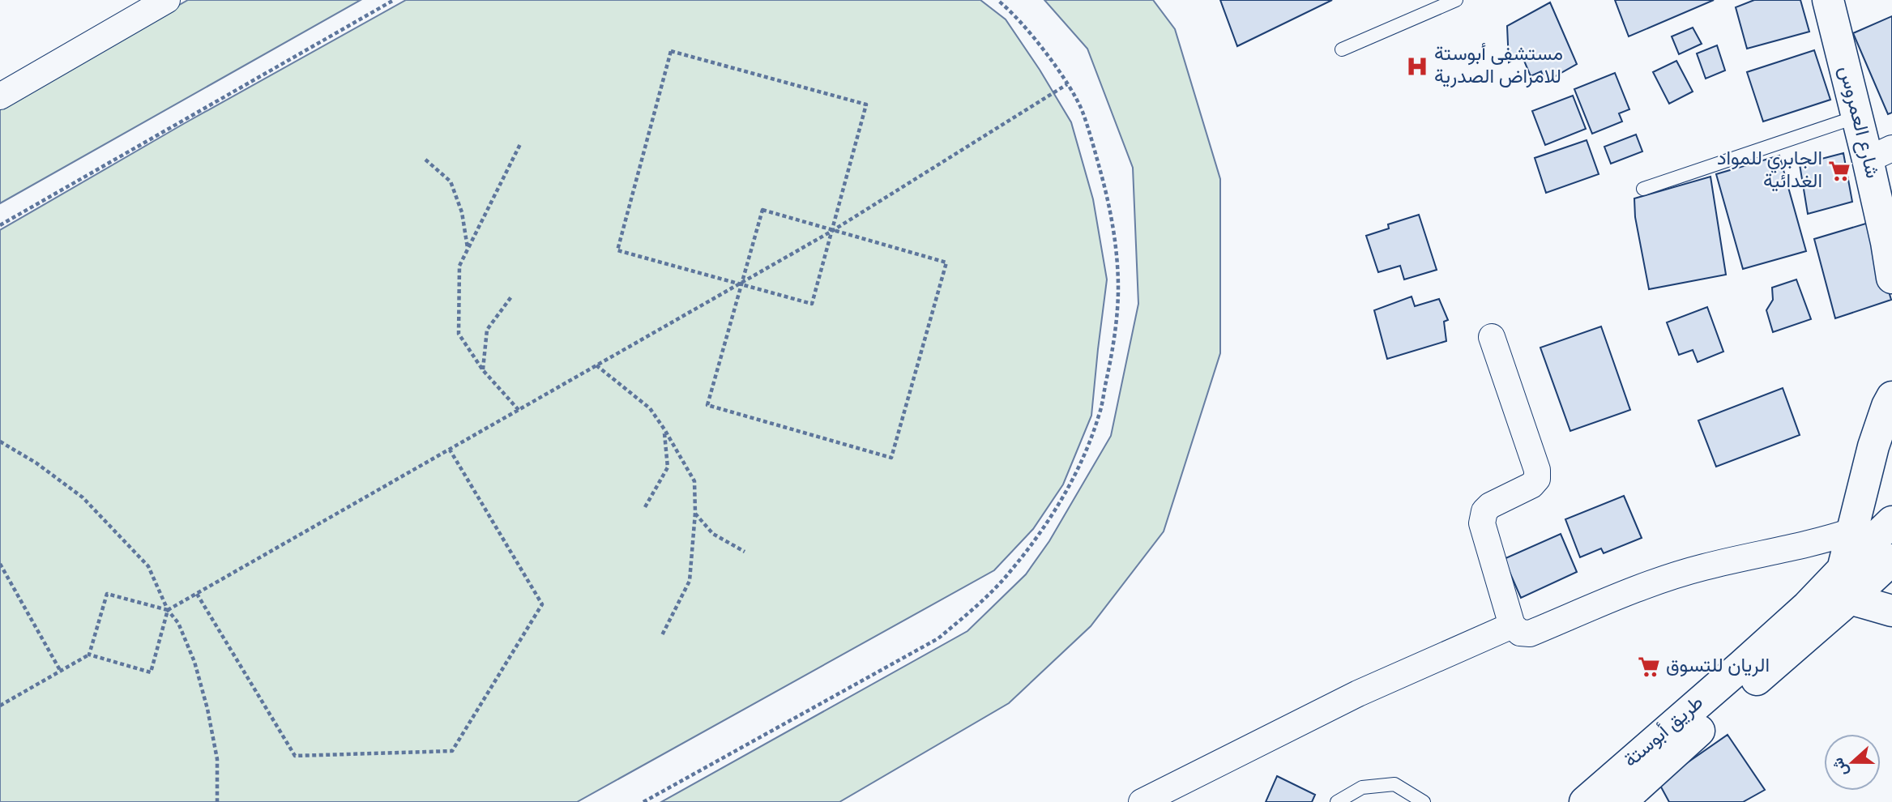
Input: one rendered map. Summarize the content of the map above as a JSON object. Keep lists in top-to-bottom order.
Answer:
{
  "streets": {
    "main road": ["شارع العمروس", "طريق أبوستة"]
  },
  "places": {
    "hospital": ["مستشفى أبوستة للامراض الصدرية"],
    "supermarket": ["الجابري للمواد الغدائية", "الريان للتسوق"]
  },
  "north": "left"
}
